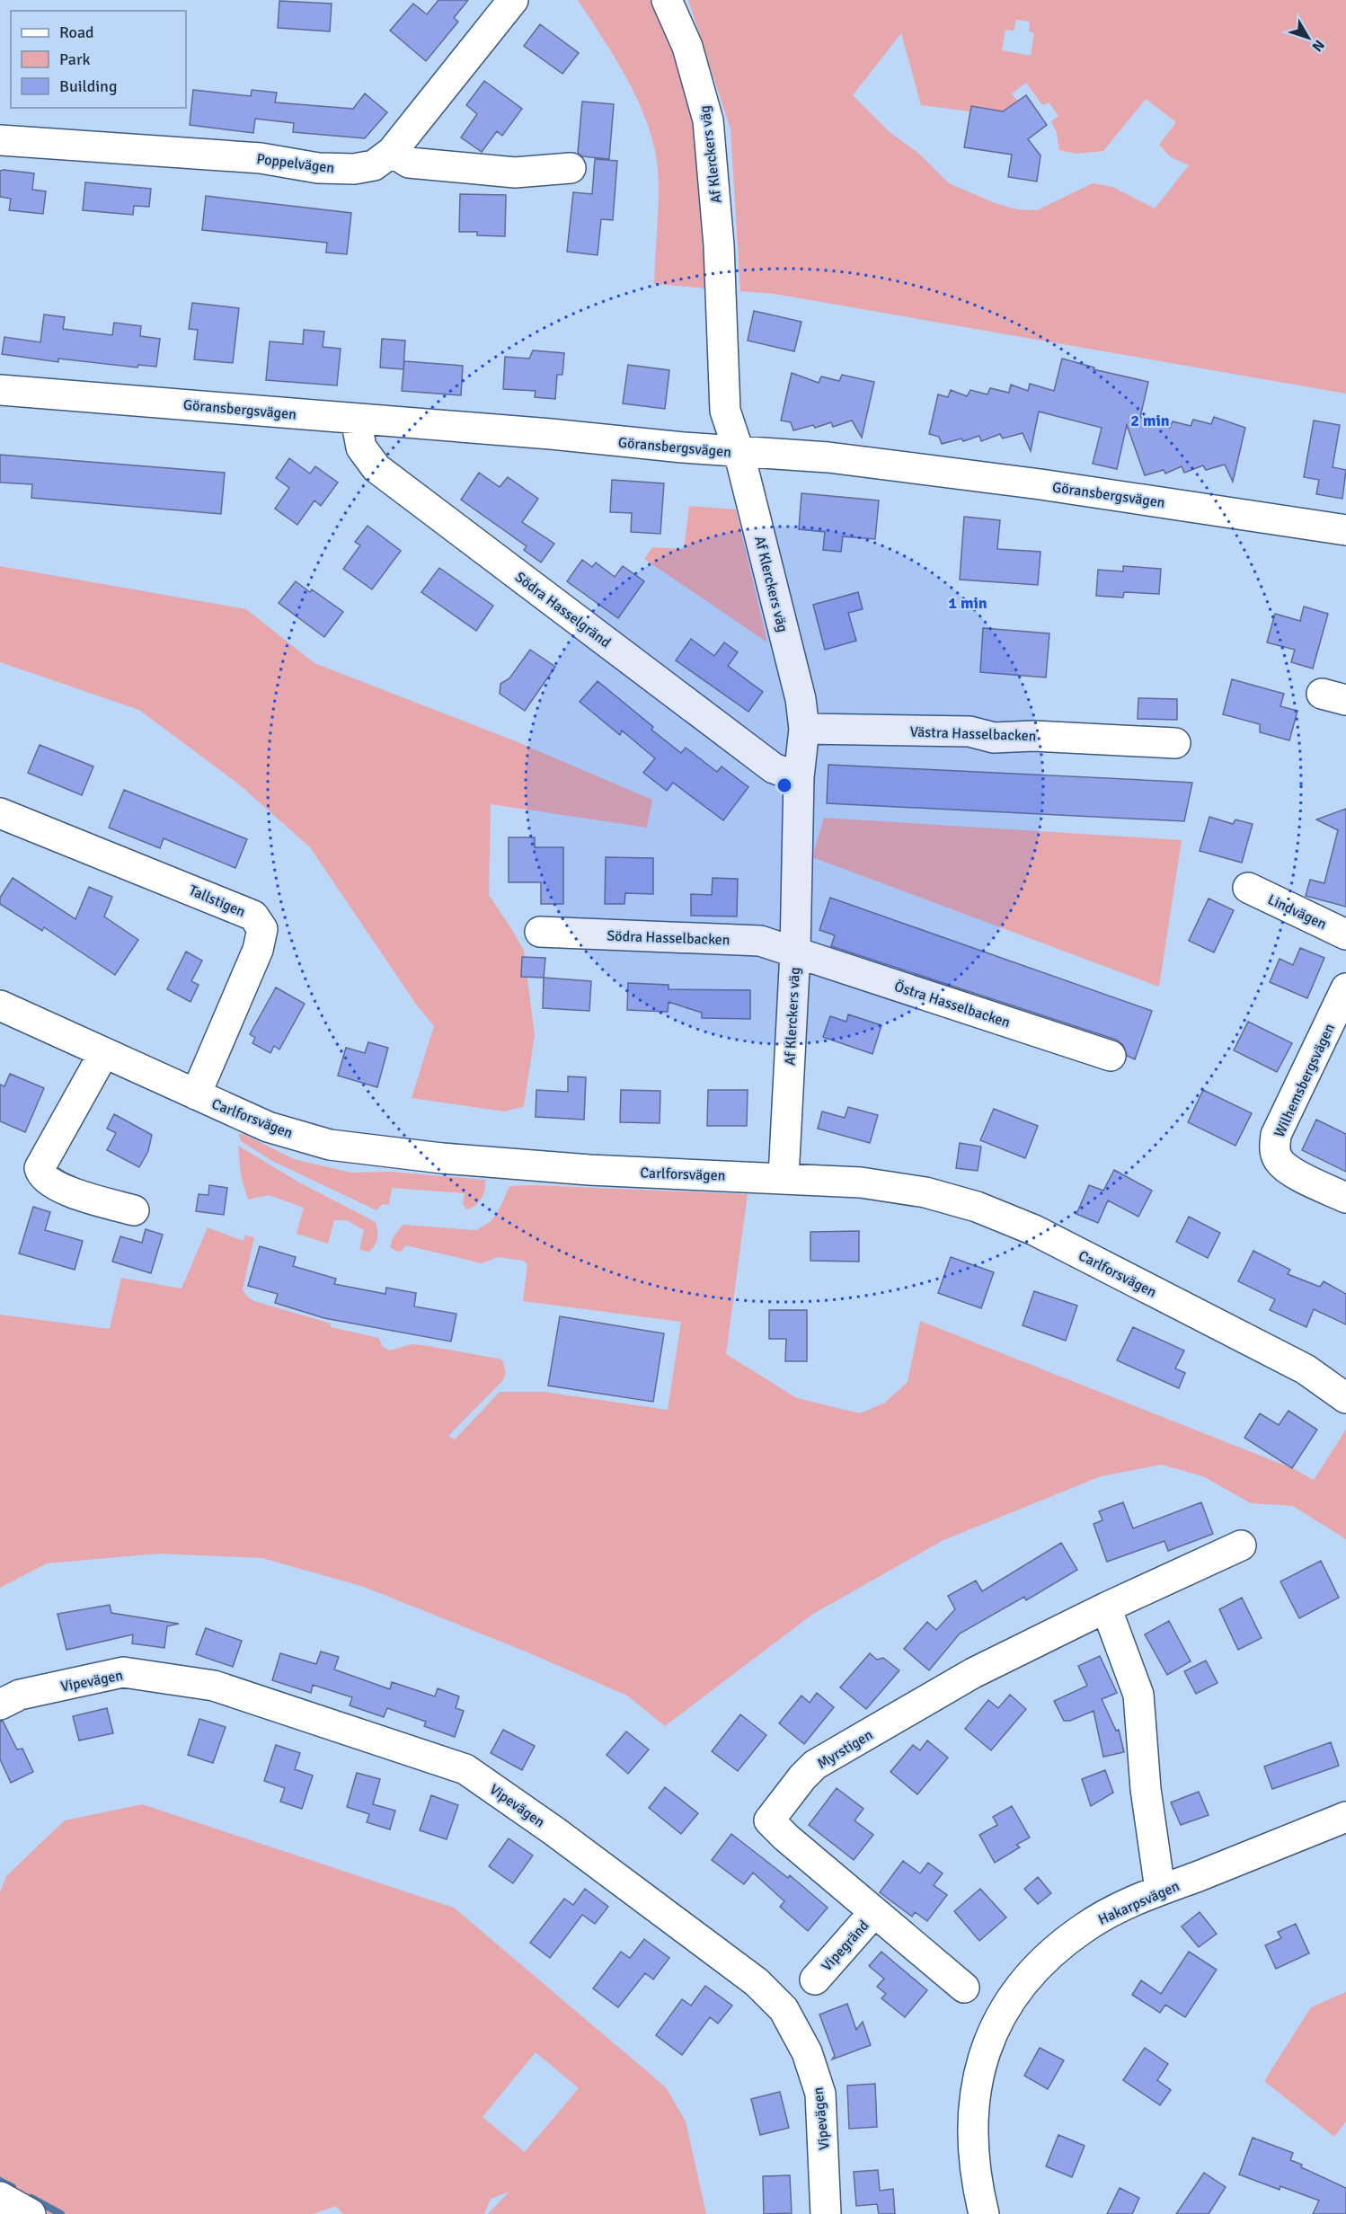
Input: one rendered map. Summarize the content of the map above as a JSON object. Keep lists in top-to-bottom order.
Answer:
{
  "streets": {
    "street": [
      "Af Klerckers väg",
      "Poppelvägen",
      "Göransbergsvägen",
      "Södra Hasselgränd",
      "Västra Hasselbacken",
      "Tallstigen",
      "Lindvägen",
      "Södra Hasselbacken",
      "Östra Hasselbacken",
      "Wilhemsbergsvägen",
      "Carlforsvägen",
      "Vipevägen",
      "Myrstigen",
      "Hakarpsvägen",
      "Vipegränd"
    ]
  },
  "crossings": [
    ["Af Klerckers väg", "Göransbergsvägen"],
    ["Af Klerckers väg", "Södra Hasselgränd"],
    ["Af Klerckers väg", "Västra Hasselbacken"],
    ["Af Klerckers väg", "Södra Hasselbacken"],
    ["Af Klerckers väg", "Östra Hasselbacken"],
    ["Af Klerckers väg", "Carlforsvägen"],
    ["Göransbergsvägen", "Södra Hasselgränd"],
    ["Tallstigen", "Carlforsvägen"],
    ["Södra Hasselbacken", "Östra Hasselbacken"],
    ["Vipevägen", "Vipegränd"],
    ["Myrstigen", "Vipegränd"]
  ],
  "legend": ["Road", "Park", "Building"],
  "north": "bottom right",
  "rings": ["2 min", "1 min"]
}
